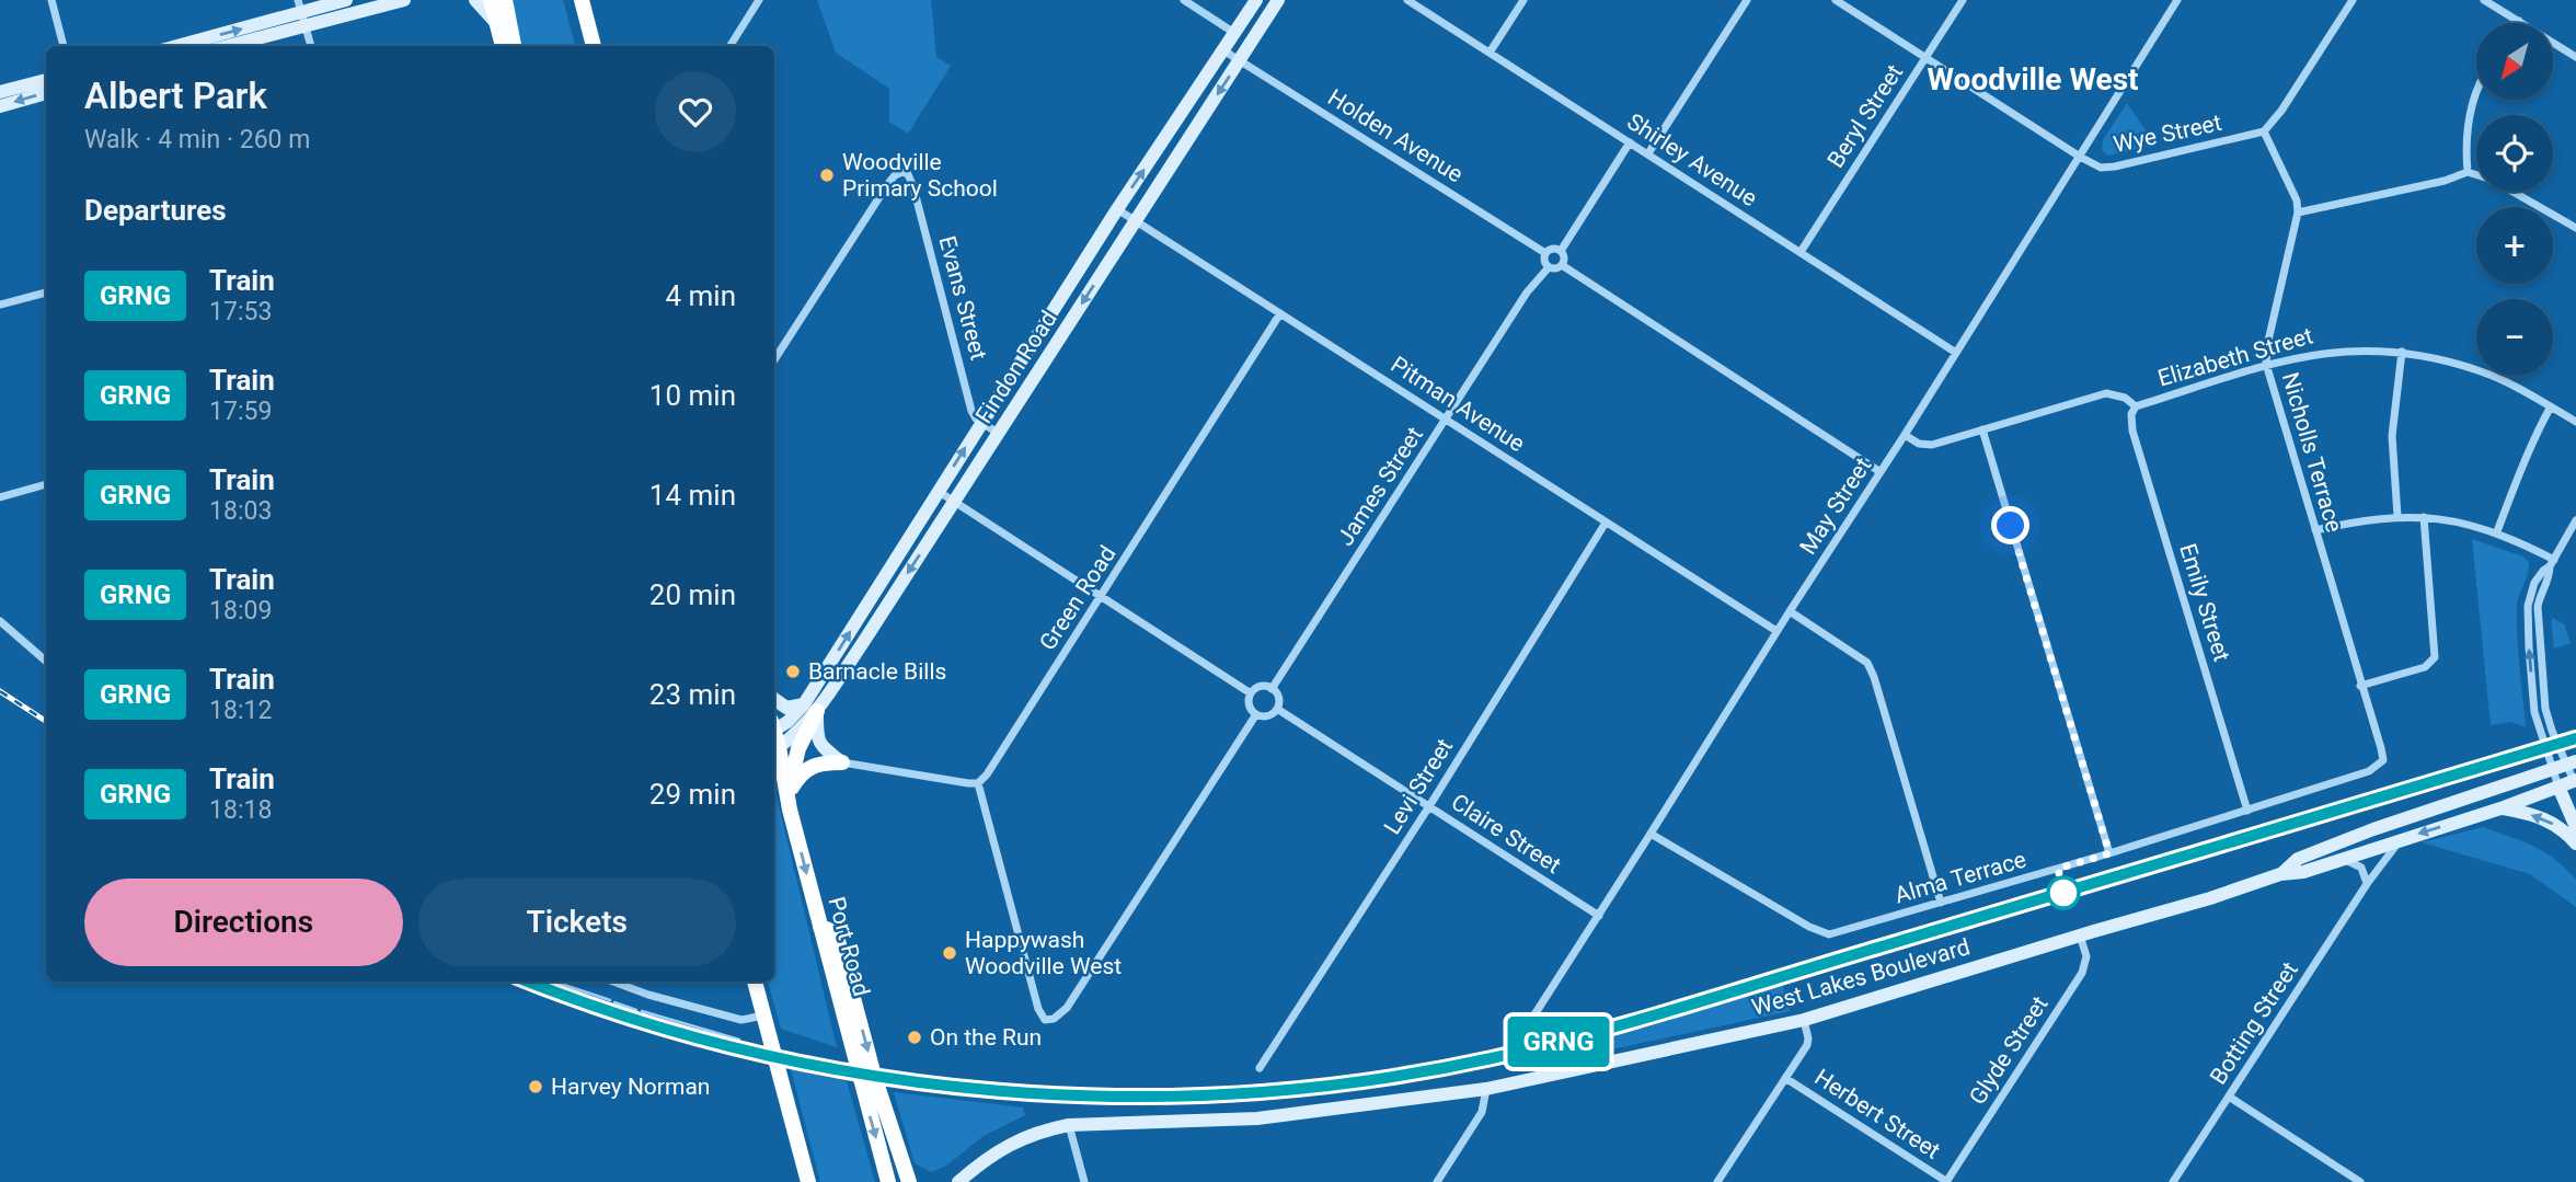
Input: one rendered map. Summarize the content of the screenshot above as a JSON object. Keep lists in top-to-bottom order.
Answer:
{
  "streets": {
    "highway": ["Port Road"],
    "main road": ["Findon Road", "West Lakes Boulevard"],
    "street": [
      "Beryl Street",
      "Wye Street",
      "Holden Avenue",
      "Shirley Avenue",
      "Evans Street",
      "Elizabeth Street",
      "Pitman Avenue",
      "Nicholls Terrace",
      "James Street",
      "May Street",
      "Green Road",
      "Emily Street",
      "Levi Street",
      "Claire Street",
      "Alma Terrace",
      "Botting Street",
      "Glyde Street",
      "Herbert Street"
    ]
  },
  "crossings": [
    ["Beryl Street", "Wye Street"],
    ["Beryl Street", "Shirley Avenue"],
    ["Wye Street", "May Street"],
    ["Holden Avenue", "Findon Road"],
    ["Holden Avenue", "James Street"],
    ["Shirley Avenue", "May Street"],
    ["Evans Street", "Findon Road"],
    ["Elizabeth Street", "Nicholls Terrace"],
    ["Elizabeth Street", "May Street"],
    ["Elizabeth Street", "Emily Street"],
    ["Findon Road", "Pitman Avenue"],
    ["Findon Road", "Port Road"],
    ["Pitman Avenue", "James Street"],
    ["Pitman Avenue", "May Street"],
    ["Pitman Avenue", "Green Road"],
    ["Pitman Avenue", "Levi Street"],
    ["Nicholls Terrace", "Alma Terrace"],
    ["James Street", "Claire Street"],
    ["May Street", "Claire Street"],
    ["May Street", "Alma Terrace"],
    ["Emily Street", "Alma Terrace"],
    ["Levi Street", "Claire Street"],
    ["West Lakes Boulevard", "Botting Street"],
    ["West Lakes Boulevard", "Glyde Street"],
    ["Glyde Street", "Herbert Street"]
  ],
  "districts": ["Woodville West"],
  "places": [
    "Woodville Primary School",
    "Barnacle Bills",
    "Happywash Woodville West",
    "On the Run",
    "Harvey Norman"
  ],
  "north": "bottom left",
  "page": {
    "on_map": "GRNG",
    "map_buttons": ["+", "−"],
    "heading": [
      ["Albert Park", "Walk · 4 min · 260 m"],
      "Departures"
    ],
    "list": [
      {
        "mark": "GRNG",
        "name": "Train",
        "note": "17:53",
        "value": "4 min"
      },
      {
        "mark": "GRNG",
        "name": "Train",
        "note": "17:59",
        "value": "10 min"
      },
      {
        "mark": "GRNG",
        "name": "Train",
        "note": "18:03",
        "value": "14 min"
      },
      {
        "mark": "GRNG",
        "name": "Train",
        "note": "18:09",
        "value": "20 min"
      },
      {
        "mark": "GRNG",
        "name": "Train",
        "note": "18:12",
        "value": "23 min"
      },
      {
        "mark": "GRNG",
        "name": "Train",
        "note": "18:18",
        "value": "29 min"
      }
    ],
    "buttons": ["Directions", "Tickets"]
  }
}
